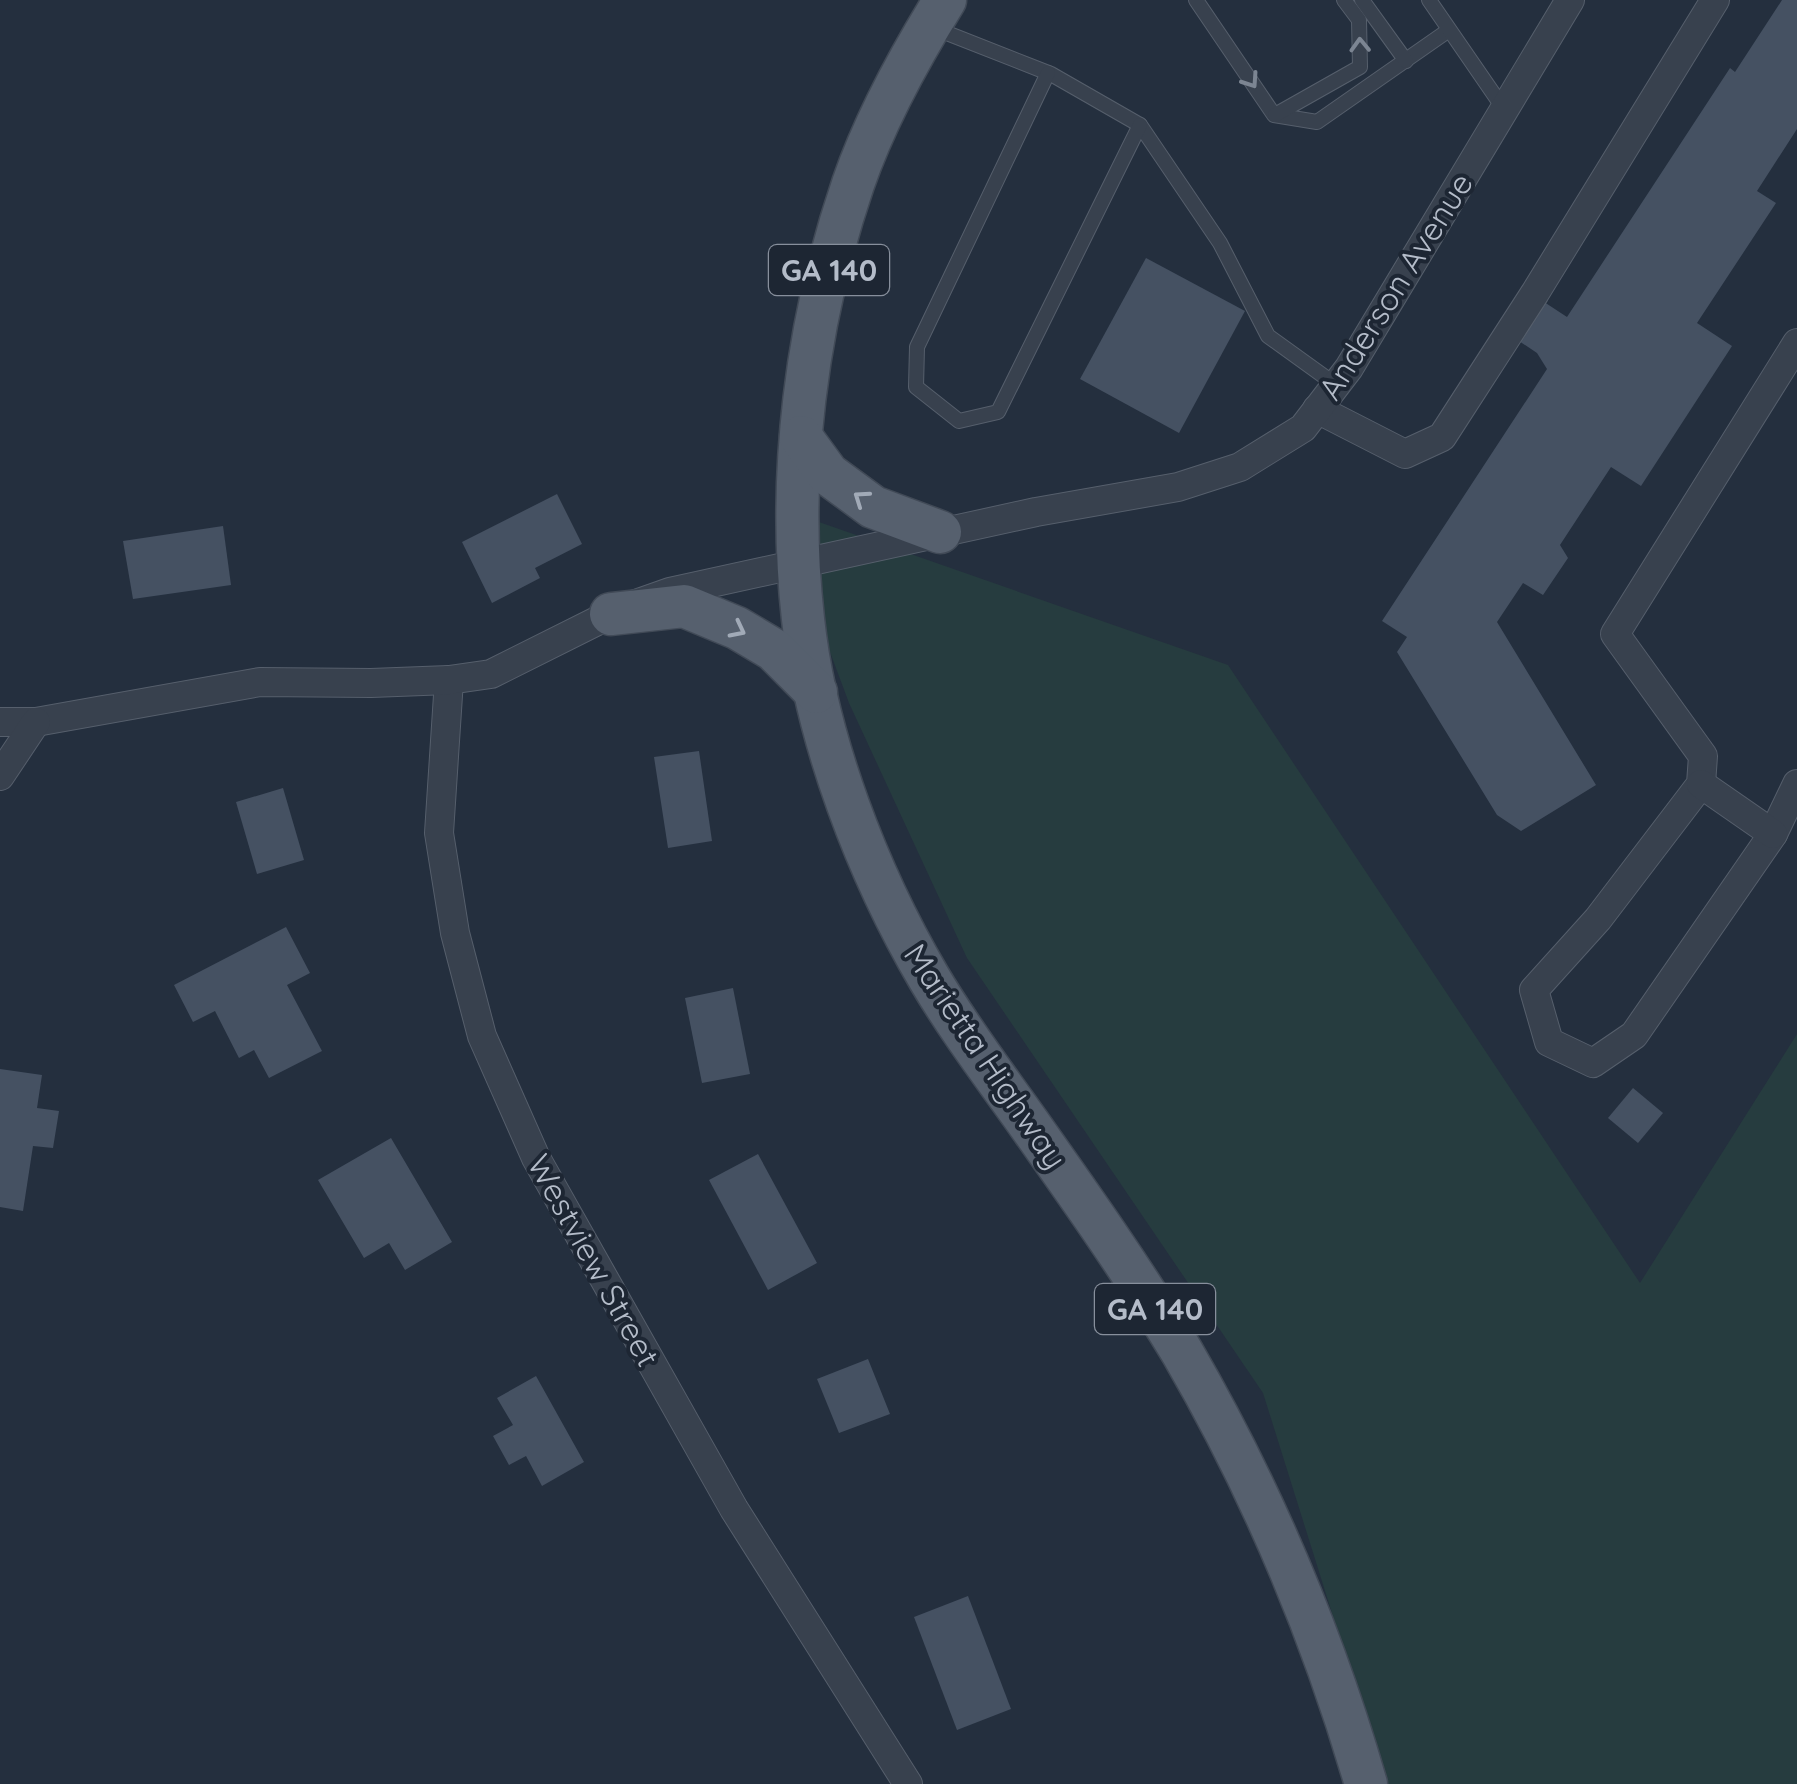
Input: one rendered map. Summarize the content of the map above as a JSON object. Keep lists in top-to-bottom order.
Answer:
{
  "streets": {
    "main road": ["GA 140", "Marietta Highway"],
    "street": ["Anderson Avenue", "Westview Street"]
  },
  "crossings": [
    ["Anderson Avenue", "Marietta Highway"],
    ["Anderson Avenue", "Westview Street"]
  ]
}
